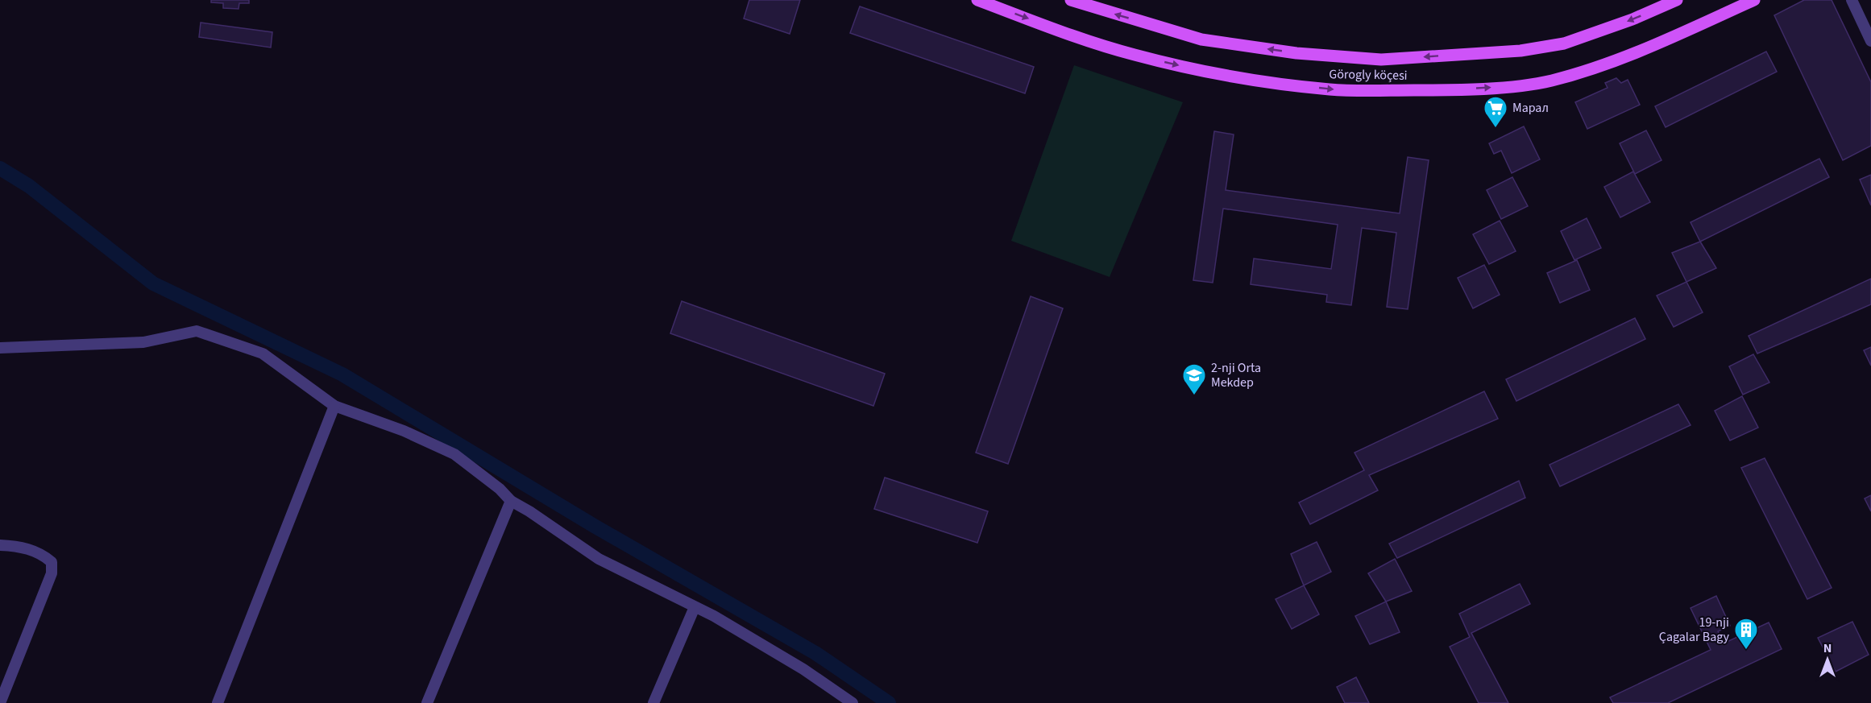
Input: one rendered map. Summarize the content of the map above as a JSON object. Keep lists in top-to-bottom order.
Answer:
{
  "streets": {
    "main road": ["Görogly köçesi"]
  },
  "places": {
    "supermarket": ["Марал"],
    "school or university": ["2-nji Orta Mekdep"],
    "building": ["19-nji Çagalar Bagy"]
  },
  "north": "top"
}
